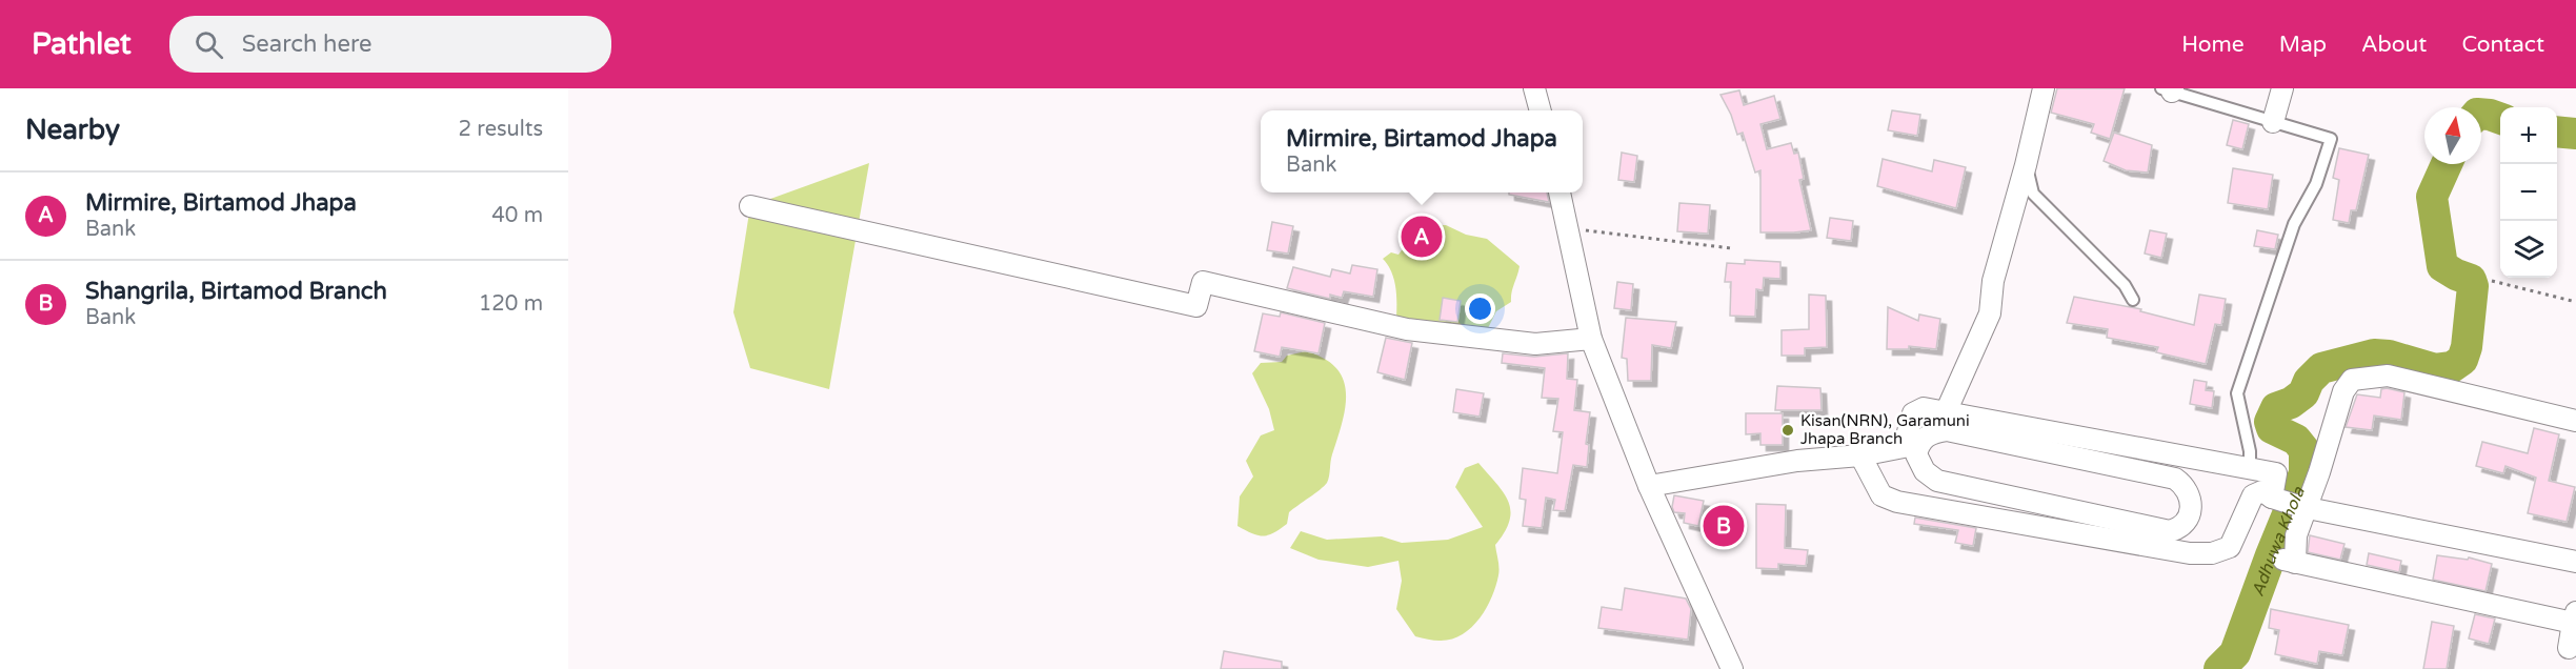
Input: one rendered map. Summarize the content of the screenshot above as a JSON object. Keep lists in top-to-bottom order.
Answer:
{
  "water": ["Adhuwa Khola"],
  "places": ["Kisan(NRN), Garamuni Jhapa Branch"],
  "north": "top",
  "page": {
    "header": "Pathlet",
    "search": "Search here",
    "nav": [
      "Home",
      "Map",
      "About",
      "Contact"
    ],
    "heading": ["Nearby", "2 results"],
    "map_buttons": ["+", "−"],
    "popup": ["Mirmire, Birtamod Jhapa", "Bank"],
    "list": [
      {
        "mark": "A",
        "name": "Mirmire, Birtamod Jhapa",
        "note": "Bank",
        "value": "40 m"
      },
      {
        "mark": "B",
        "name": "Shangrila, Birtamod Branch",
        "note": "Bank",
        "value": "120 m"
      }
    ],
    "pins": ["A", "B"]
  }
}
